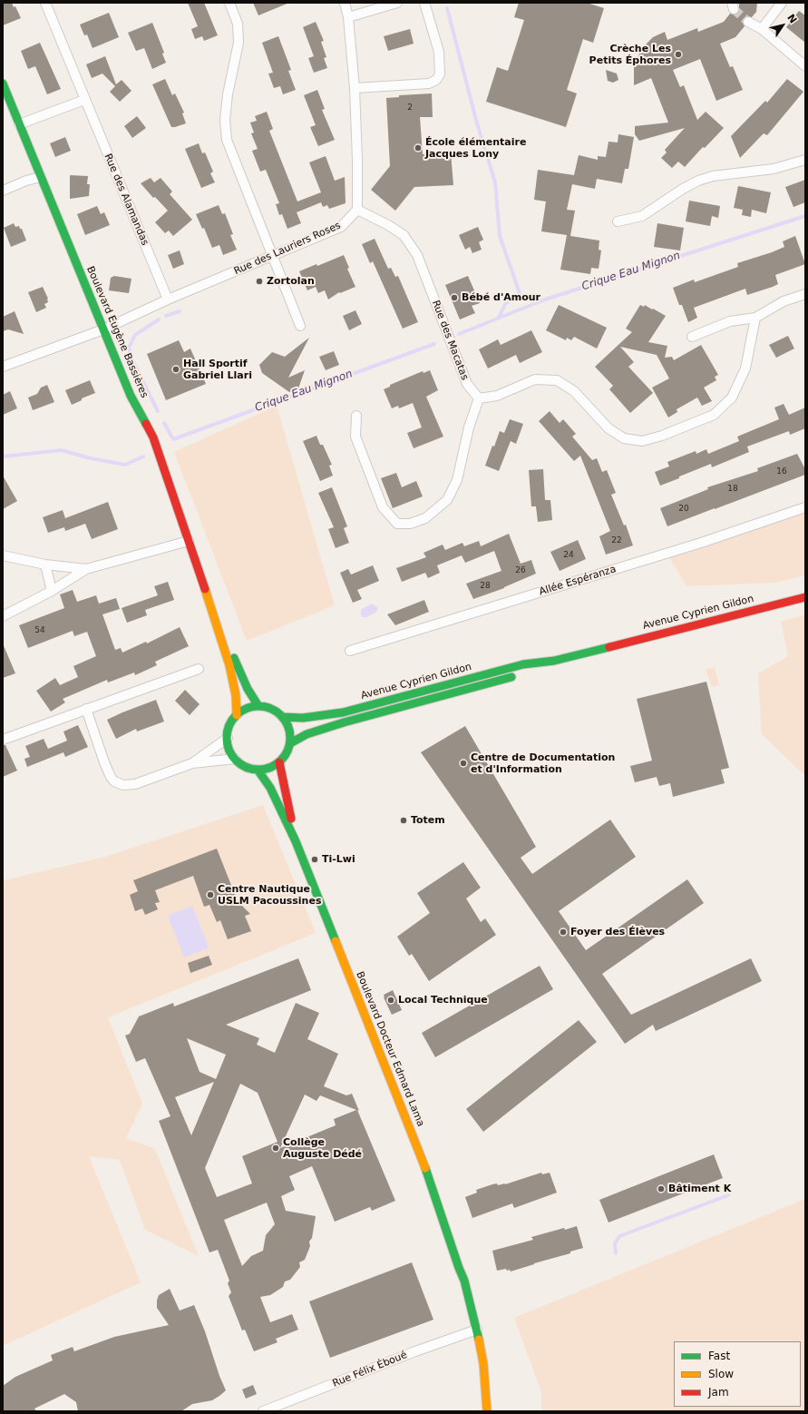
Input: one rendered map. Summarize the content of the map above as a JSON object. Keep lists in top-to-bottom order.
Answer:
{
  "streets": {
    "street": [
      "Rue des Alamandas",
      "Rue des Lauriers Roses",
      "Boulevard Eugène Bassières",
      "Rue des Macatas",
      "Allée Espéranza",
      "Avenue Cyprien Gildon",
      "Boulevard Docteur Edmard Lama",
      "Rue Félix Éboué"
    ]
  },
  "crossings": [
    ["Rue des Alamandas", "Rue des Lauriers Roses"],
    ["Rue des Lauriers Roses", "Boulevard Eugène Bassières"],
    ["Rue des Lauriers Roses", "Rue des Macatas"],
    ["Boulevard Eugène Bassières", "Avenue Cyprien Gildon"],
    ["Boulevard Eugène Bassières", "Boulevard Docteur Edmard Lama"],
    ["Avenue Cyprien Gildon", "Boulevard Docteur Edmard Lama"],
    ["Boulevard Docteur Edmard Lama", "Rue Félix Éboué"]
  ],
  "water": ["Crique Eau Mignon"],
  "places": [
    "Crèche Les Petits Éphores",
    "École élémentaire Jacques Lony",
    "Zortolan",
    "Bébé d'Amour",
    "Hall Sportif Gabriel Llari",
    "Centre de Documentation et d'Information",
    "Totem",
    "Ti-Lwi",
    "Centre Nautique USLM Pacoussines",
    "Foyer des Élèves",
    "Local Technique",
    "Collège Auguste Dédé",
    "Bâtiment K"
  ],
  "house_numbers": [
    "2",
    "16",
    "18",
    "20",
    "22",
    "24",
    "26",
    "28",
    "54"
  ],
  "legend": ["Fast", "Slow", "Jam"],
  "north": "top right"
}
